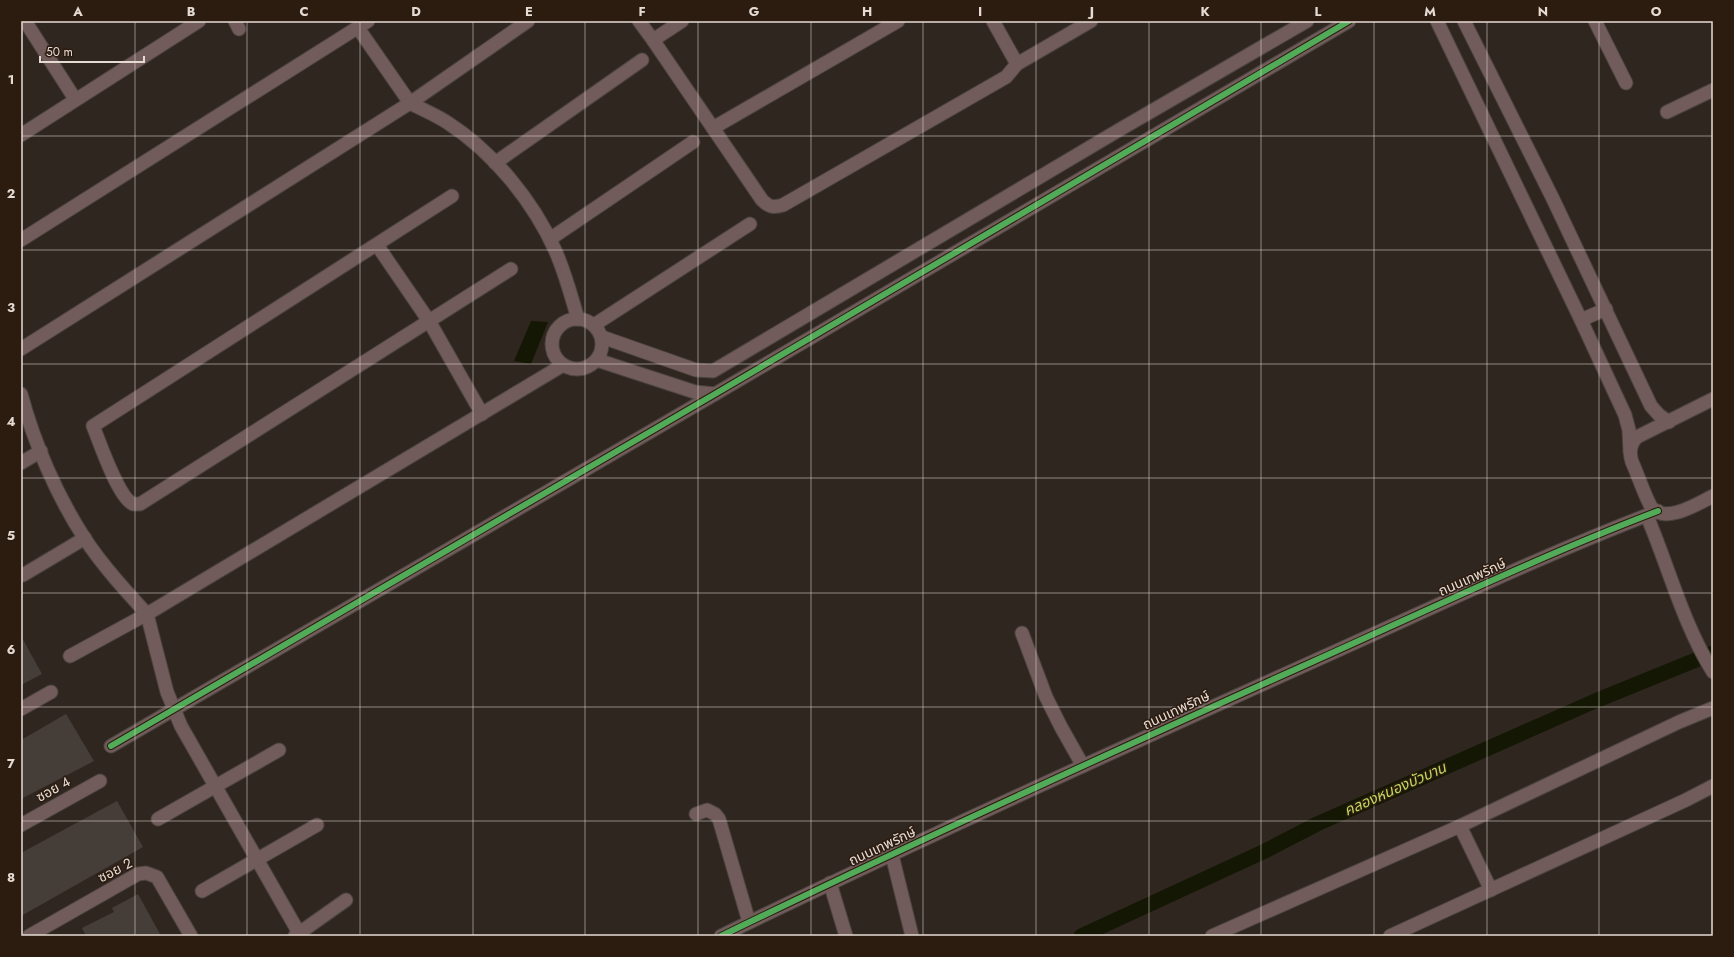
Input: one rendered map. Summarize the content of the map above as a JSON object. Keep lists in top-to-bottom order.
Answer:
{
  "streets": {
    "street": ["ถนนเทพรักษ์", "ซอย 4", "ซอย 2"]
  },
  "water": ["คลองหนองบัวบาน"],
  "scale_bar": "50 m",
  "grid": {
    "columns": [
      "A",
      "B",
      "C",
      "D",
      "E",
      "F",
      "G",
      "H",
      "I",
      "J",
      "K",
      "L",
      "M",
      "N",
      "O"
    ],
    "rows": [
      "1",
      "2",
      "3",
      "4",
      "5",
      "6",
      "7",
      "8"
    ]
  }
}
